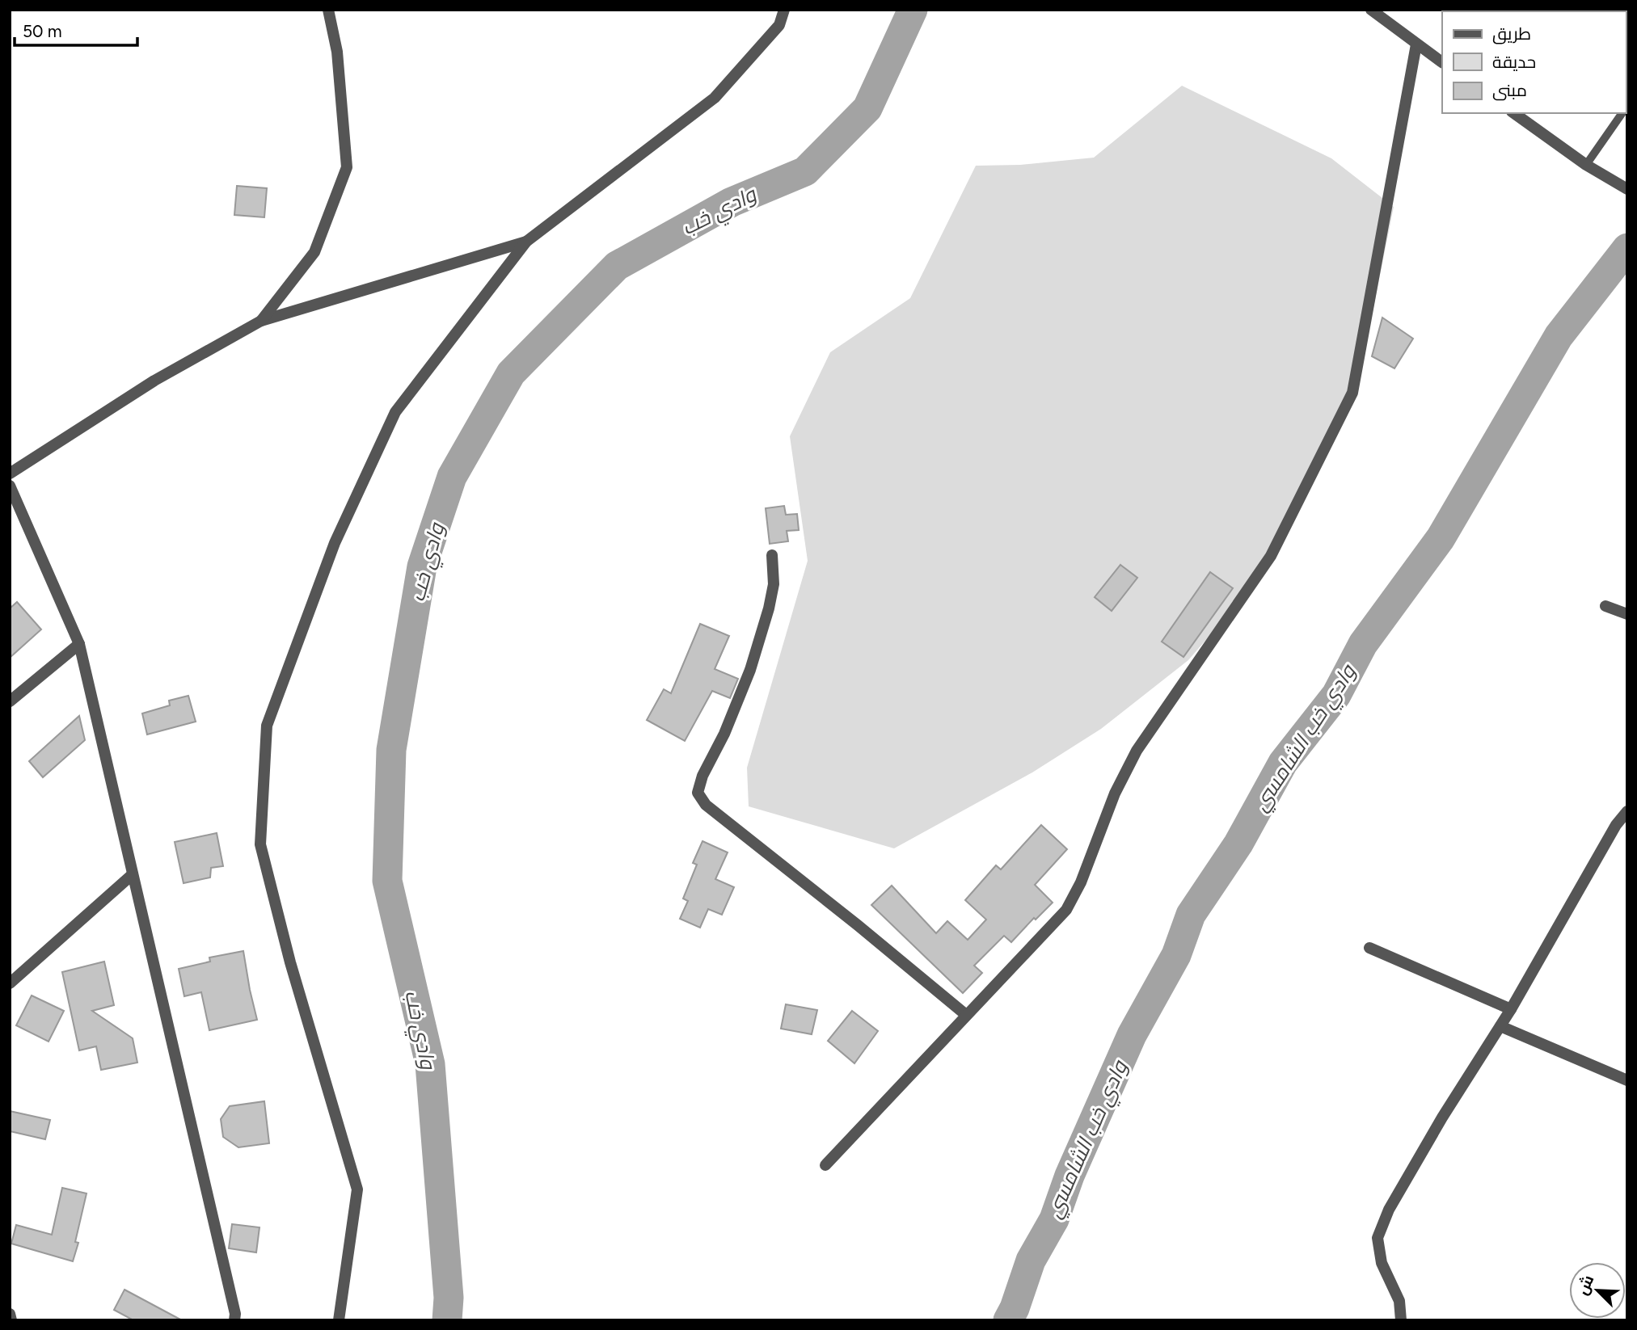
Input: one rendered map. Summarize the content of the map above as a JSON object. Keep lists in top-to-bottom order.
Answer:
{
  "water": ["وادي خب", "وادي خب الشامسي"],
  "legend": ["طريق", "حديقة", "مبنى"],
  "scale_bar": "50 m",
  "north": "top left"
}
